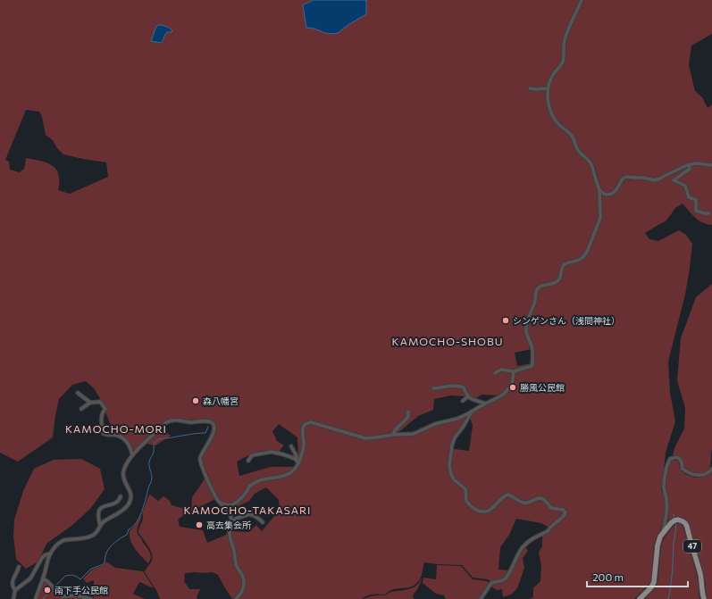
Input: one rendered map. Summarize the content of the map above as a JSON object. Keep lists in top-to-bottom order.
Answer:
{
  "streets": {
    "main road": ["47"]
  },
  "districts": ["KAMOCHO-SHOBU", "KAMOCHO-MORI", "KAMOCHO-TAKASARI"],
  "places": [
    "シンゲンさん（浅間神社）",
    "勝風公民館",
    "森八幡宮",
    "高去集会所",
    "南下手公民館"
  ],
  "scale_bar": "200 m"
}
